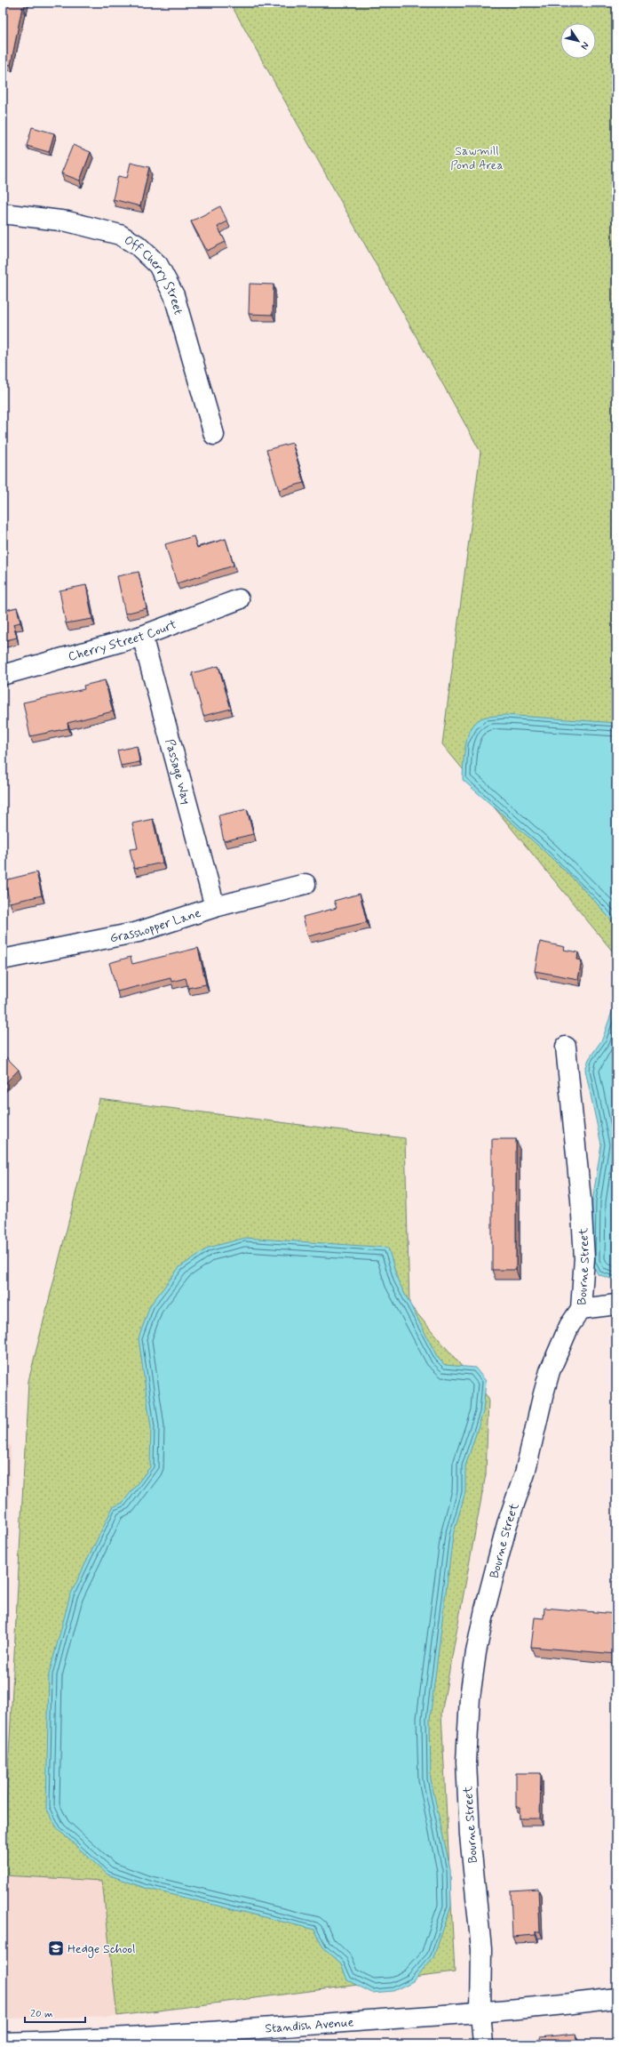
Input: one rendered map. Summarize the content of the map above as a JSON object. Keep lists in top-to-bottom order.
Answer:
{
  "streets": {
    "street": [
      "Off Cherry Street",
      "Cherry Street Court",
      "Passage Way",
      "Grasshopper Lane",
      "Bourne Street",
      "Standish Avenue"
    ]
  },
  "crossings": [
    ["Cherry Street Court", "Passage Way"],
    ["Passage Way", "Grasshopper Lane"],
    ["Bourne Street", "Standish Avenue"]
  ],
  "parks": ["Sawmill Pond Area"],
  "places": {
    "school or university": ["Hedge School"]
  },
  "scale_bar": "20 m",
  "north": "bottom right"
}
